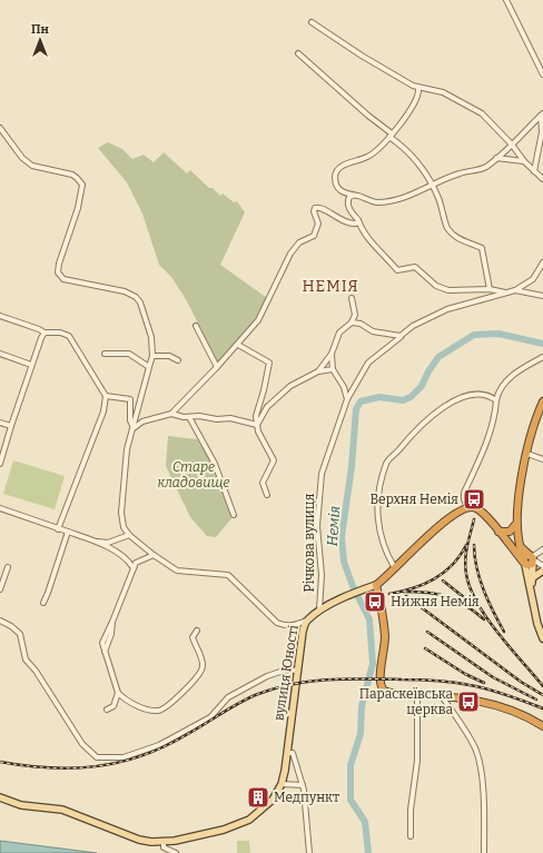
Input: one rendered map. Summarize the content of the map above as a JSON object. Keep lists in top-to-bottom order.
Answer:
{
  "streets": {
    "main road": ["вулиця Юності"],
    "street": ["Річкова вулиця"]
  },
  "crossings": [
    ["Річкова вулиця", "вулиця Юності"]
  ],
  "districts": ["НЕМІЯ"],
  "water": ["Немія"],
  "parks": ["Старе кладовище"],
  "places": {
    "bus stop": ["Верхня Немія", "Нижня Немія", "Параскеївська церква"],
    "building": ["Медпункт"]
  },
  "north": "top"
}
